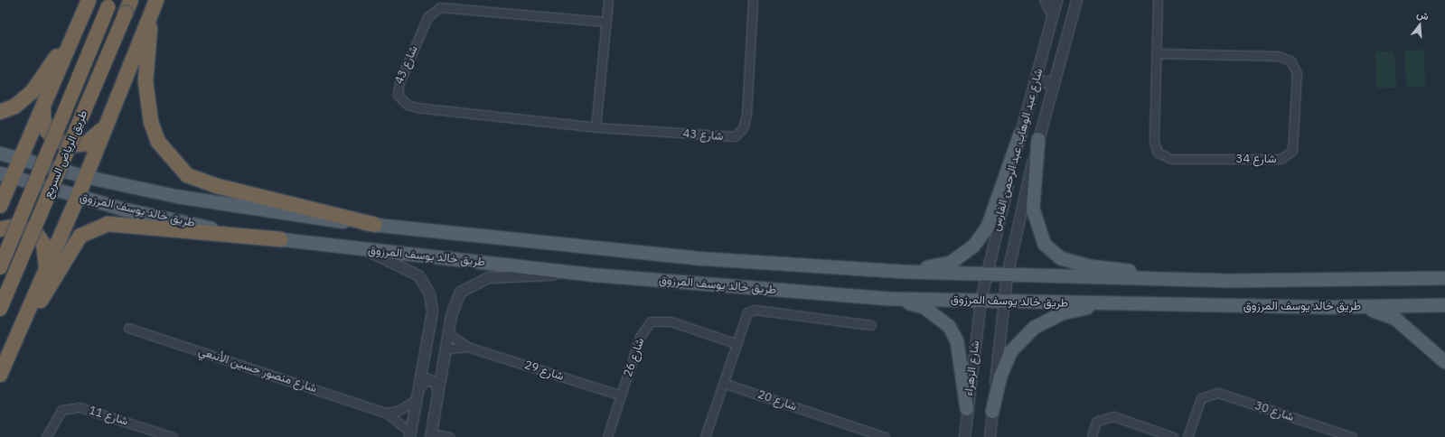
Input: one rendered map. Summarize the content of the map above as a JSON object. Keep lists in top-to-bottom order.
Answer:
{
  "streets": {
    "highway": ["طريق الرياض السريع"],
    "main road": ["طريق خالد يوسف المرزوق"],
    "street": [
      "شارع 43",
      "شارع عبد الوهاب عبد الرحمن الفارس",
      "شارع 34",
      "شارع 26",
      "شارع الزهراء",
      "شارع منصور حسين الأنبعي",
      "شارع 29",
      "شارع 20",
      "شارع 30",
      "شارع 11"
    ]
  },
  "crossings": [
    ["شارع عبد الوهاب عبد الرحمن الفارس", "طريق خالد يوسف المرزوق"],
    ["شارع عبد الوهاب عبد الرحمن الفارس", "شارع الزهراء"],
    ["طريق خالد يوسف المرزوق", "شارع الزهراء"],
    ["شارع 26", "شارع 29"]
  ],
  "north": "top"
}
